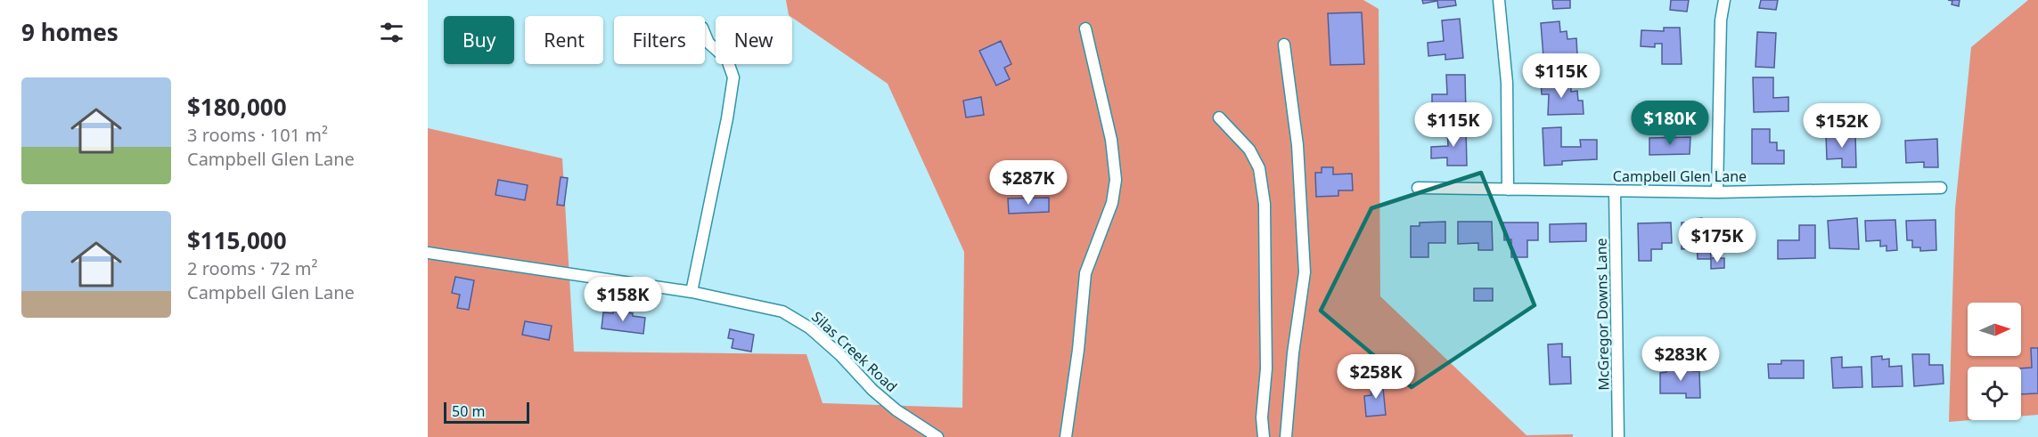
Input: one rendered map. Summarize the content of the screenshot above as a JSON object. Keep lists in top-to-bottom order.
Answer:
{
  "streets": {
    "street": ["Campbell Glen Lane", "McGregor Downs Lane", "Silas Creek Road"]
  },
  "crossings": [
    ["Campbell Glen Lane", "McGregor Downs Lane"]
  ],
  "scale_bar": "50 m",
  "north": "right",
  "page": {
    "heading": "9 homes",
    "chip": [
      "Buy",
      "Rent",
      "Filters",
      "New"
    ],
    "price": [
      "$115K",
      "$180K",
      "$115K",
      "$152K",
      "$287K",
      "$175K",
      "$158K",
      "$283K",
      "$258K"
    ],
    "list": [
      {
        "name": "$180,000",
        "note": "3 rooms · 101 m² · Campbell Glen Lane"
      },
      {
        "name": "$115,000",
        "note": "2 rooms · 72 m² · Campbell Glen Lane"
      }
    ],
    "scale": "50 m"
  }
}
